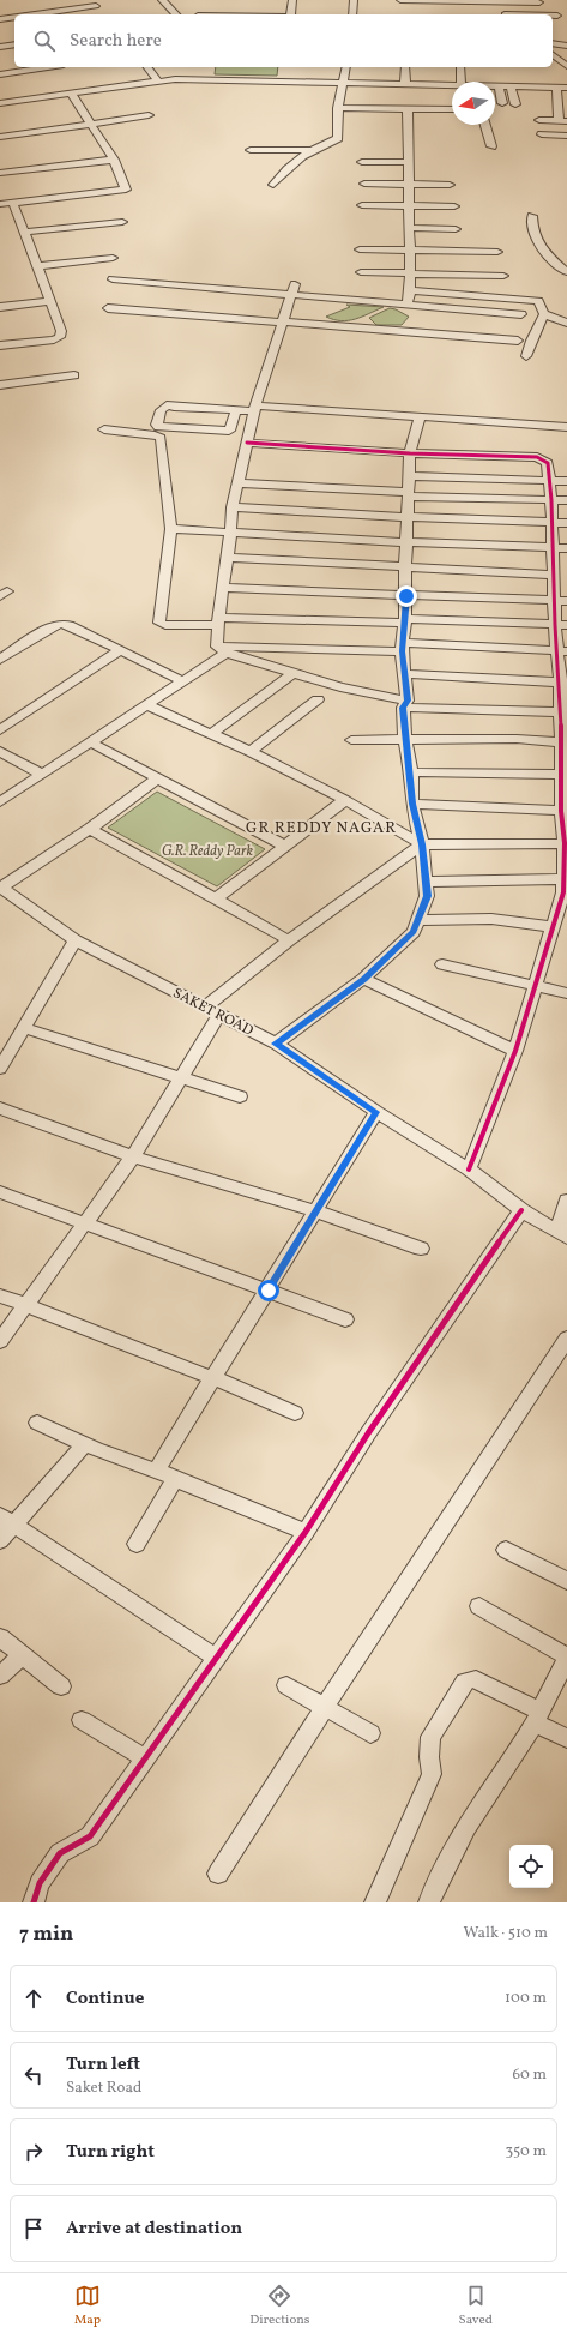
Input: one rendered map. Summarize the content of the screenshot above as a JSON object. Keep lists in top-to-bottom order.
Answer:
{
  "streets": {
    "street": ["SAKET ROAD"]
  },
  "districts": ["GR REDDY NAGAR"],
  "parks": ["G.R. Reddy Park"],
  "north": "left",
  "page": {
    "search": "Search here",
    "heading": ["7 min", "Walk · 510 m"],
    "list": [
      ["Continue", "100 m"],
      ["Turn left", "Saket Road", "60 m"],
      ["Turn right", "350 m"],
      "Arrive at destination"
    ],
    "nav": ["Map", "Directions", "Saved"]
  }
}
